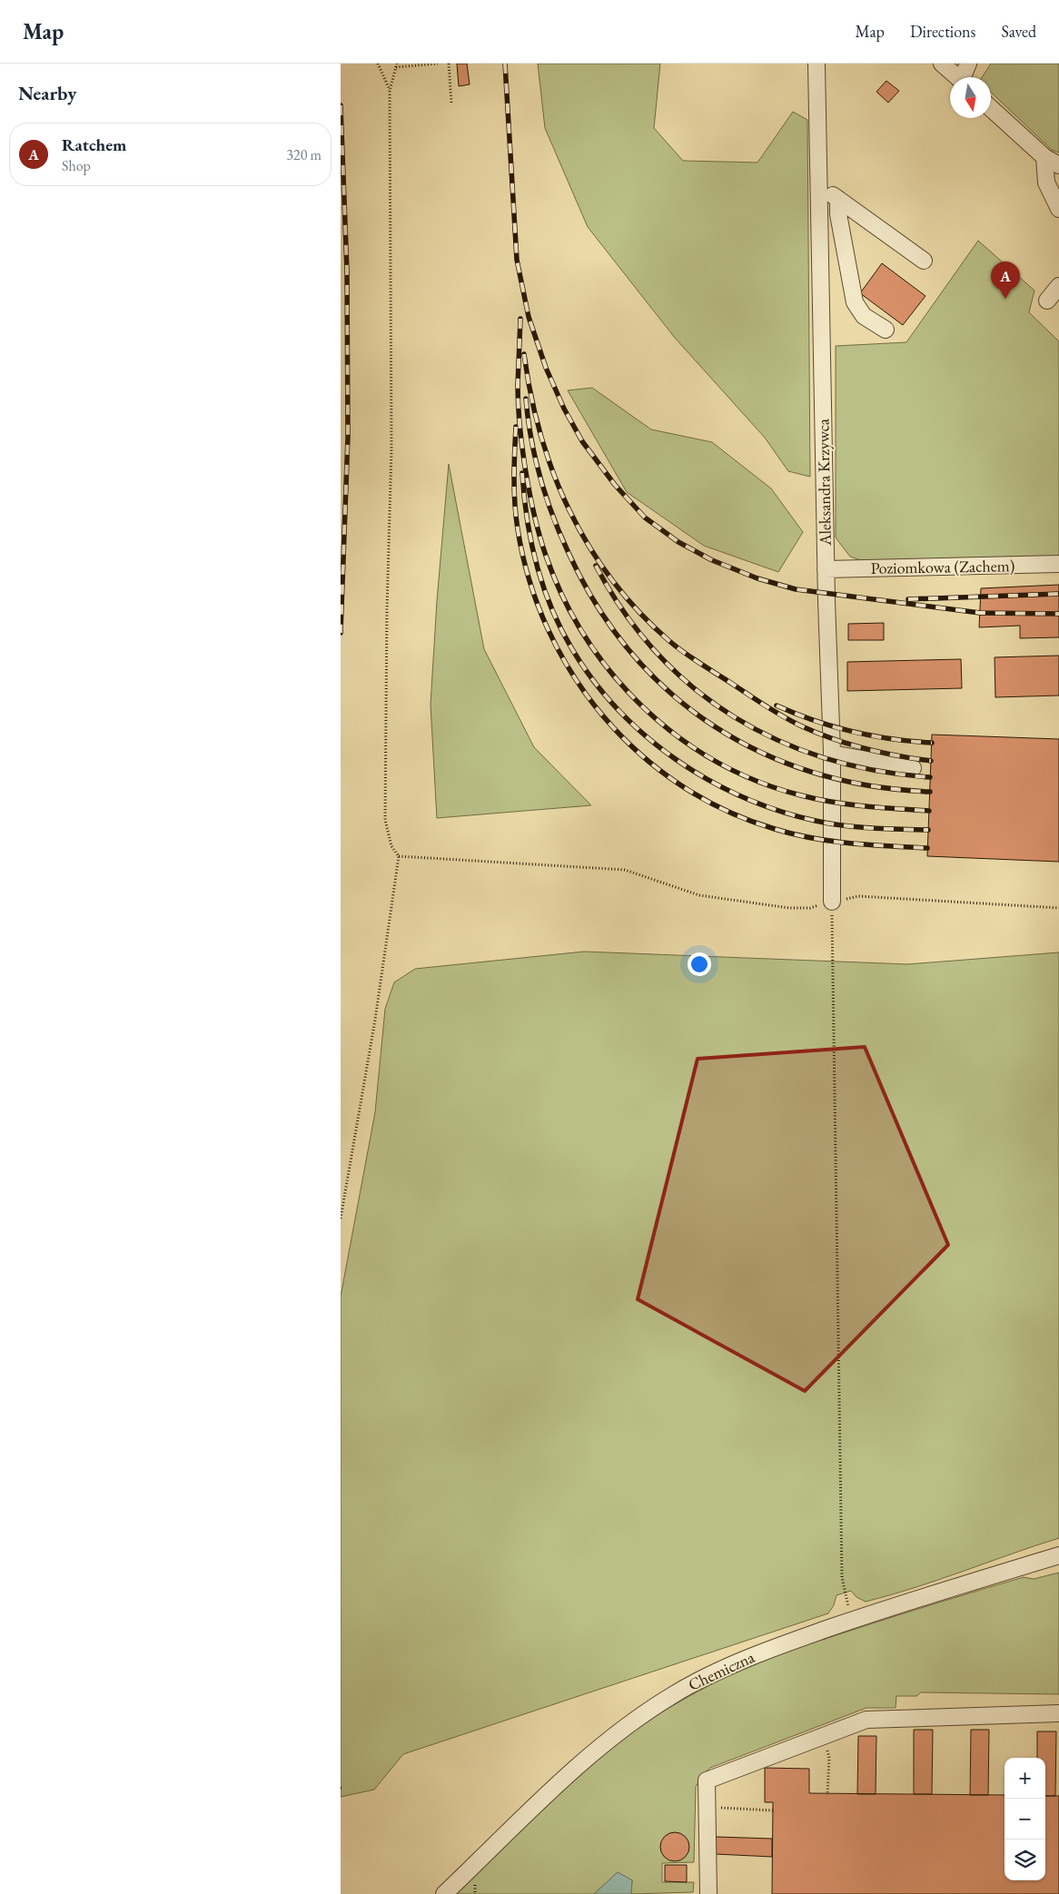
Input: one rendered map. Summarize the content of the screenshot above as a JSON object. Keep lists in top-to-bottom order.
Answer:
{
  "streets": {
    "street": ["Aleksandra Krzywca", "Poziomkowa (Zachem)", "Chemiczna"]
  },
  "crossings": [
    ["Aleksandra Krzywca", "Poziomkowa (Zachem)"]
  ],
  "north": "bottom",
  "page": {
    "header": "Map",
    "nav": ["Map", "Directions", "Saved"],
    "heading": "Nearby",
    "list": [
      {
        "mark": "A",
        "name": "Ratchem",
        "note": "Shop",
        "value": "320 m"
      }
    ],
    "pins": "A",
    "map_buttons": ["+", "−"]
  }
}
